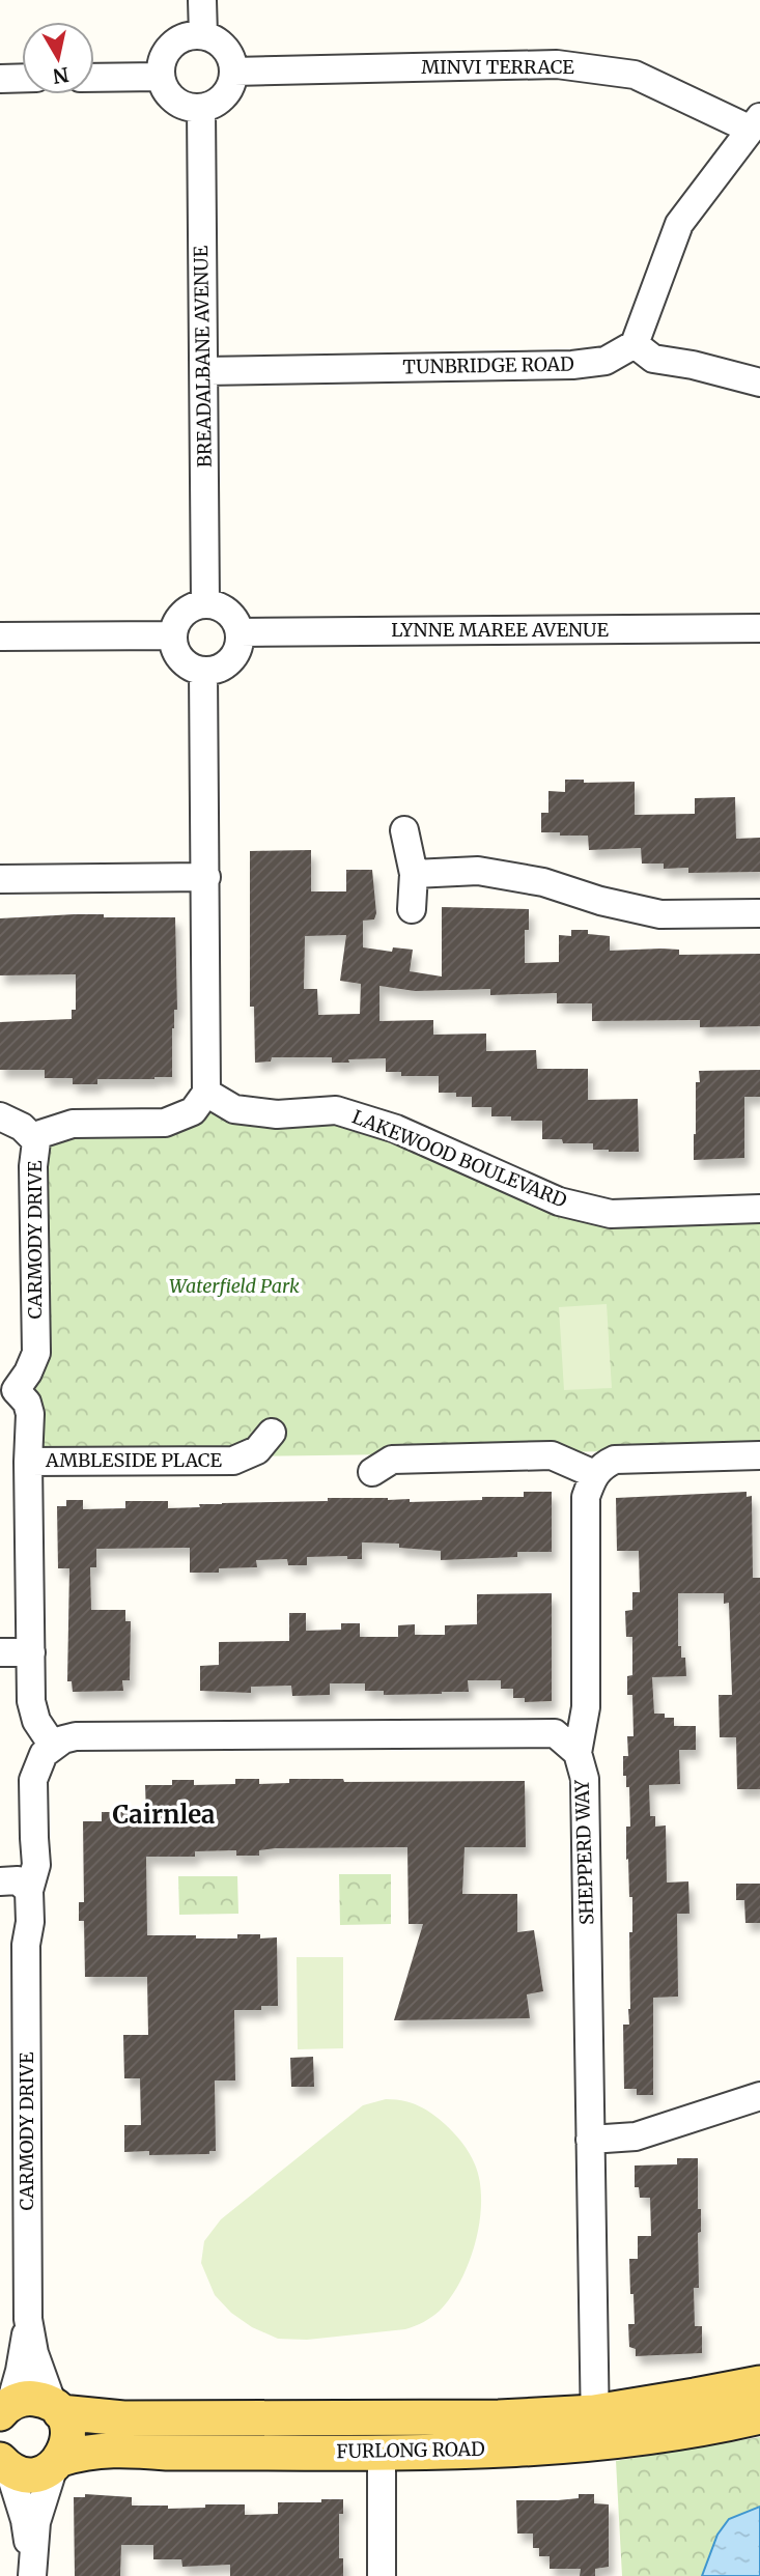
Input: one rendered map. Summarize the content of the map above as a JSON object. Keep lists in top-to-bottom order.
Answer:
{
  "streets": {
    "main road": ["FURLONG ROAD"],
    "street": [
      "MINVI TERRACE",
      "BREADALBANE AVENUE",
      "TUNBRIDGE ROAD",
      "LYNNE MAREE AVENUE",
      "LAKEWOOD BOULEVARD",
      "CARMODY DRIVE",
      "AMBLESIDE PLACE",
      "SHEPPERD WAY"
    ]
  },
  "crossings": [
    ["MINVI TERRACE", "BREADALBANE AVENUE"],
    ["BREADALBANE AVENUE", "TUNBRIDGE ROAD"],
    ["BREADALBANE AVENUE", "LYNNE MAREE AVENUE"],
    ["LAKEWOOD BOULEVARD", "CARMODY DRIVE"],
    ["CARMODY DRIVE", "AMBLESIDE PLACE"],
    ["CARMODY DRIVE", "FURLONG ROAD"],
    ["SHEPPERD WAY", "FURLONG ROAD"]
  ],
  "districts": ["Cairnlea"],
  "parks": ["Waterfield Park"],
  "north": "bottom"
}
